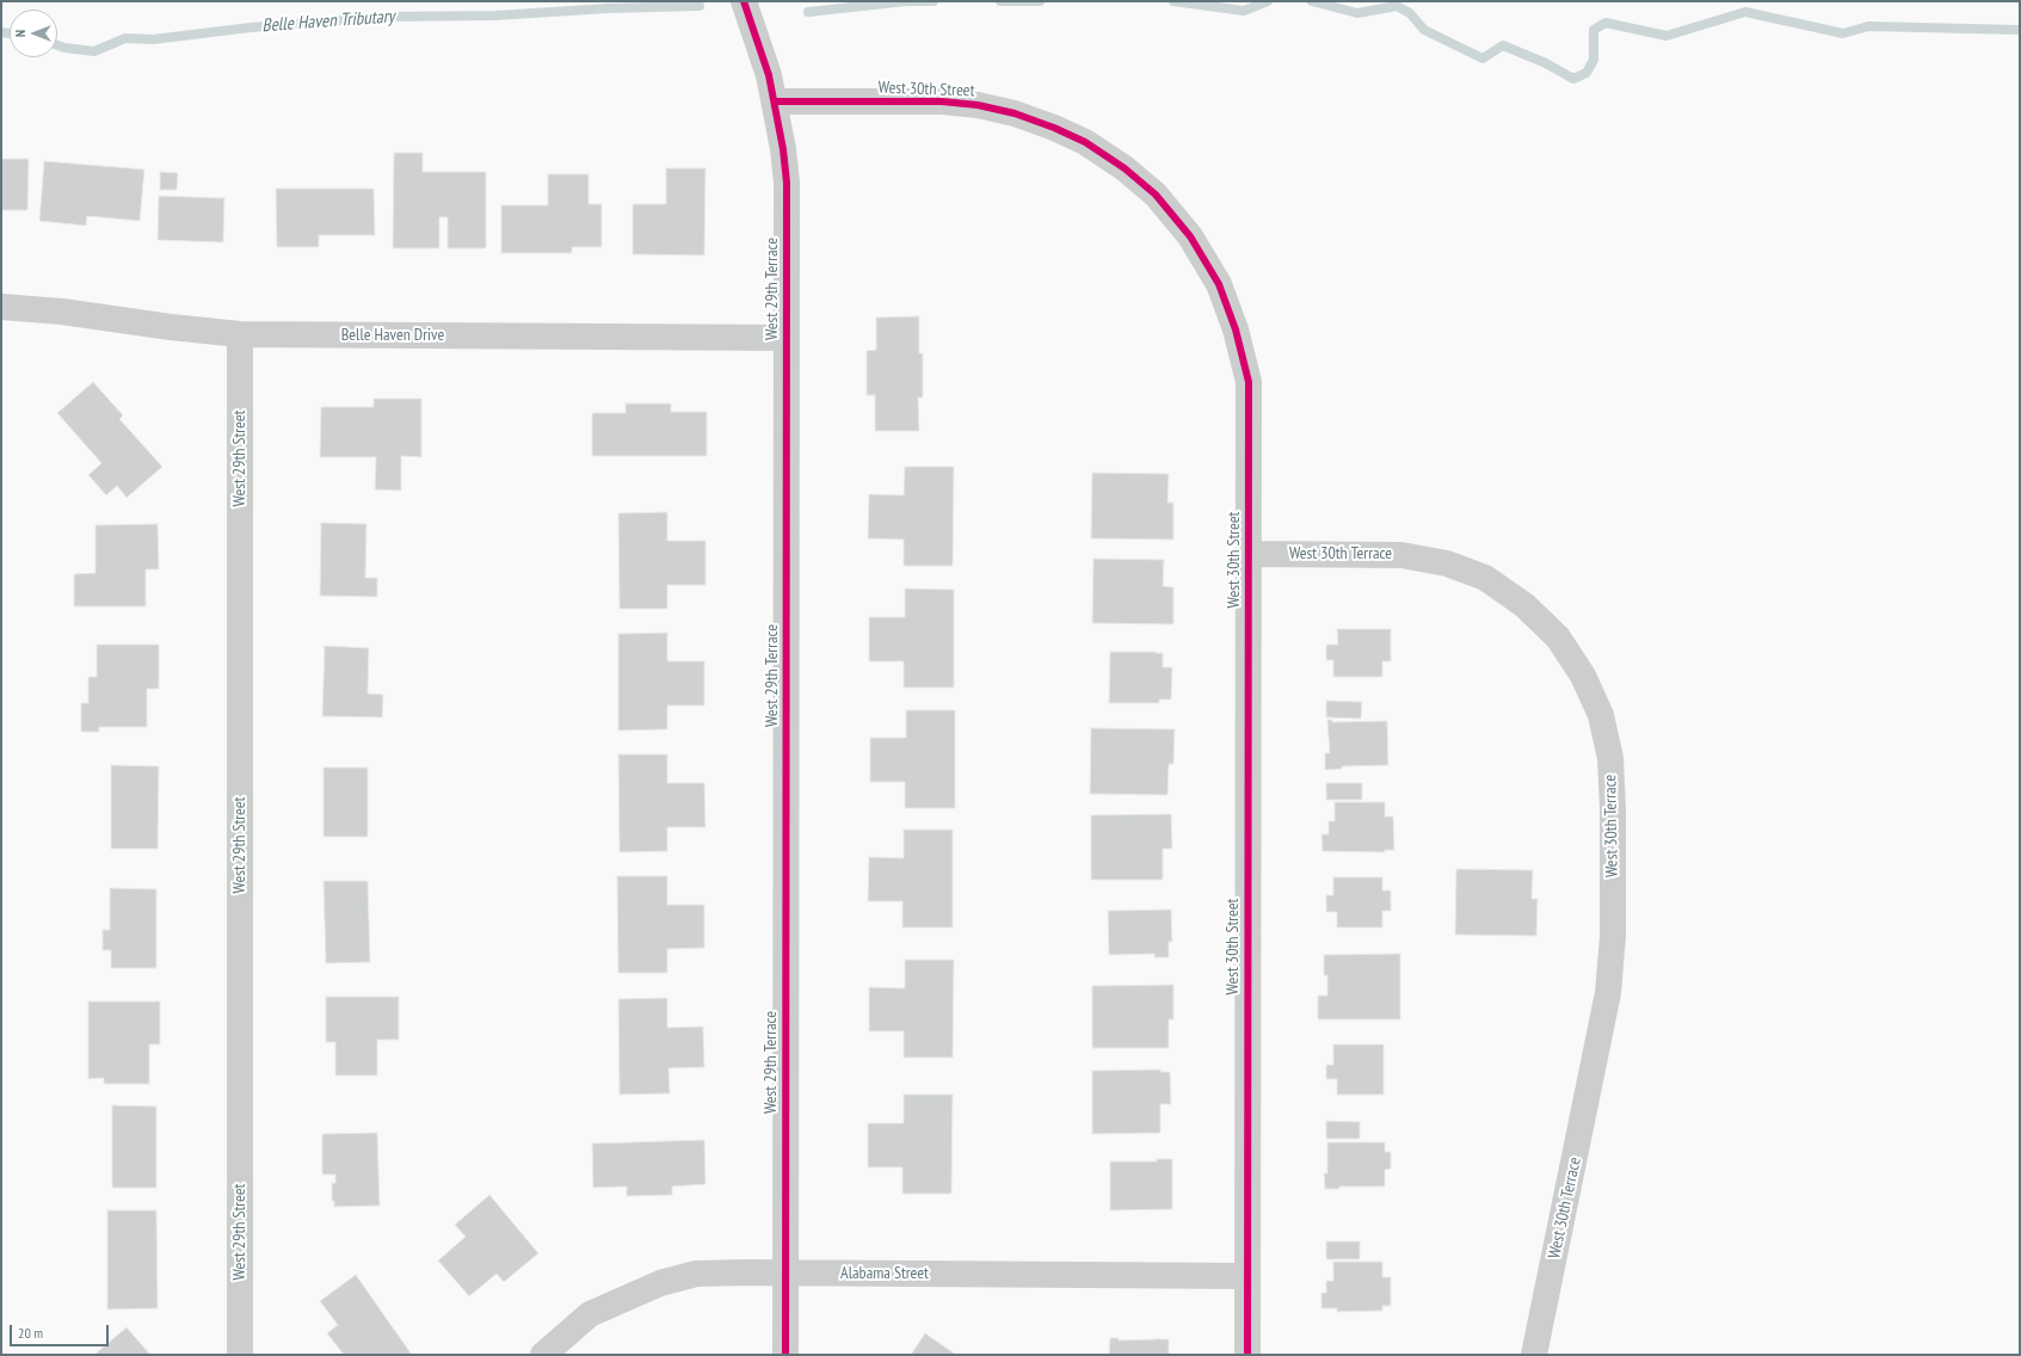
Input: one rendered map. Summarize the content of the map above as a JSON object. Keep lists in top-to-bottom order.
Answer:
{
  "streets": {
    "street": [
      "West 30th Street",
      "West 29th Terrace",
      "Belle Haven Drive",
      "West 29th Street",
      "West 30th Terrace",
      "Alabama Street"
    ]
  },
  "crossings": [
    ["West 30th Street", "West 29th Terrace"],
    ["West 30th Street", "West 30th Terrace"],
    ["West 30th Street", "Alabama Street"],
    ["West 29th Terrace", "Belle Haven Drive"],
    ["West 29th Terrace", "Alabama Street"],
    ["Belle Haven Drive", "West 29th Street"]
  ],
  "water": ["Belle Haven Tributary"],
  "scale_bar": "20 m",
  "north": "left"
}
